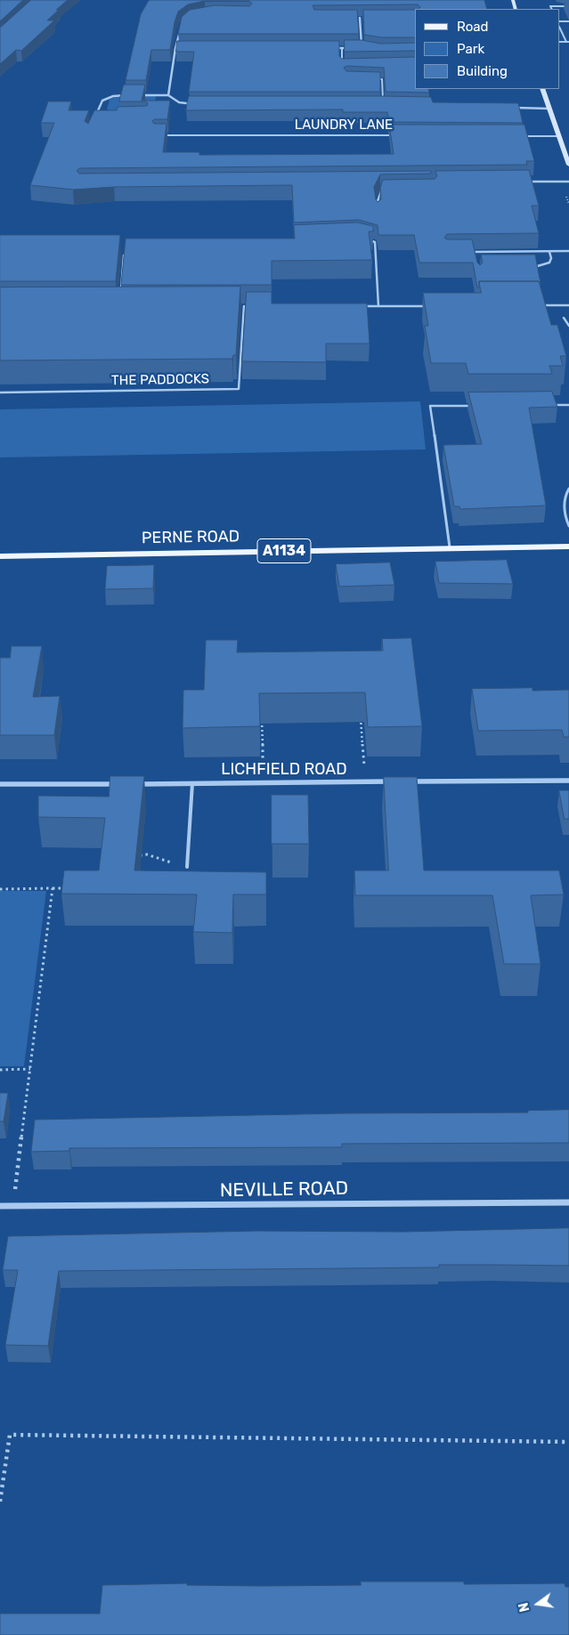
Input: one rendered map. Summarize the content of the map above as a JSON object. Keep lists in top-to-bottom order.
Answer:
{
  "streets": {
    "main road": ["PERNE ROAD", "A1134"],
    "street": ["LICHFIELD ROAD", "NEVILLE ROAD"],
    "lane": ["LAUNDRY LANE", "THE PADDOCKS"]
  },
  "legend": ["Road", "Park", "Building"],
  "north": "left"
}
